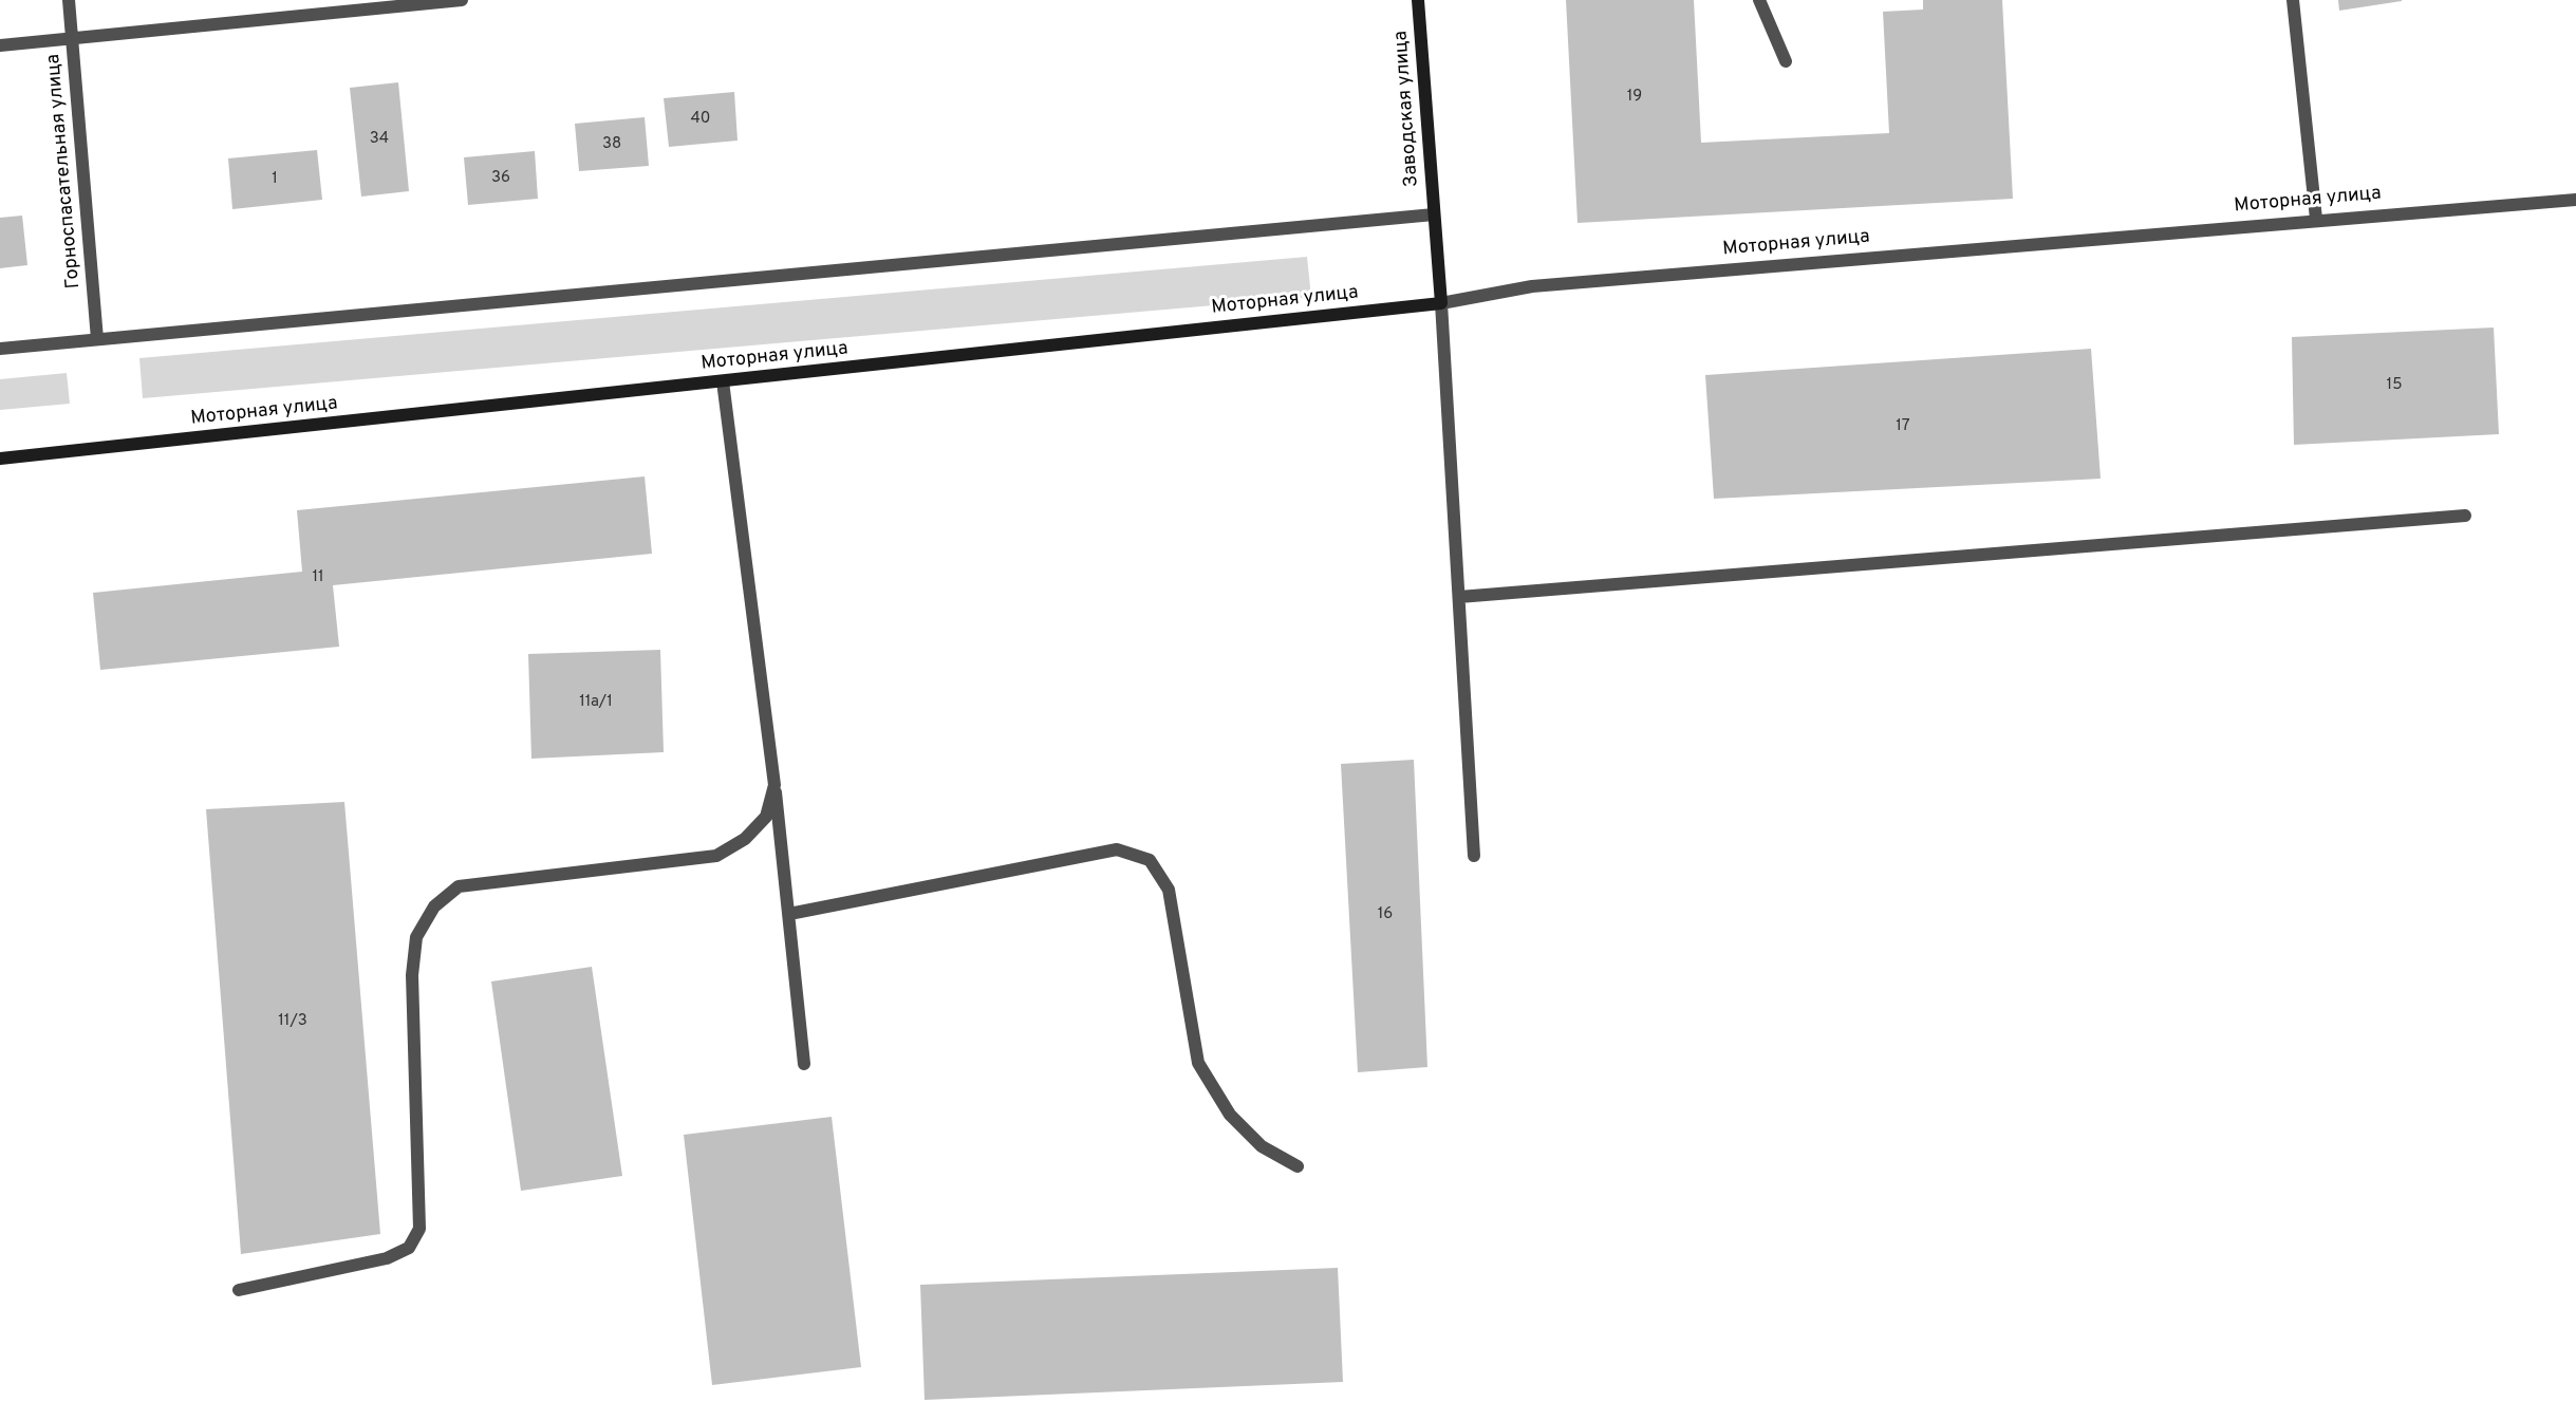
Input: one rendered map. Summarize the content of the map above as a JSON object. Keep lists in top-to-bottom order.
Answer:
{
  "streets": {
    "street": ["Заводская улица", "Горноспасательная улица", "Моторная улица"]
  },
  "crossings": [
    ["Заводская улица", "Моторная улица"]
  ],
  "house_numbers": [
    "19",
    "40",
    "34",
    "38",
    "36",
    "1",
    "15",
    "17",
    "11",
    "11а/1",
    "16",
    "11/3"
  ]
}
